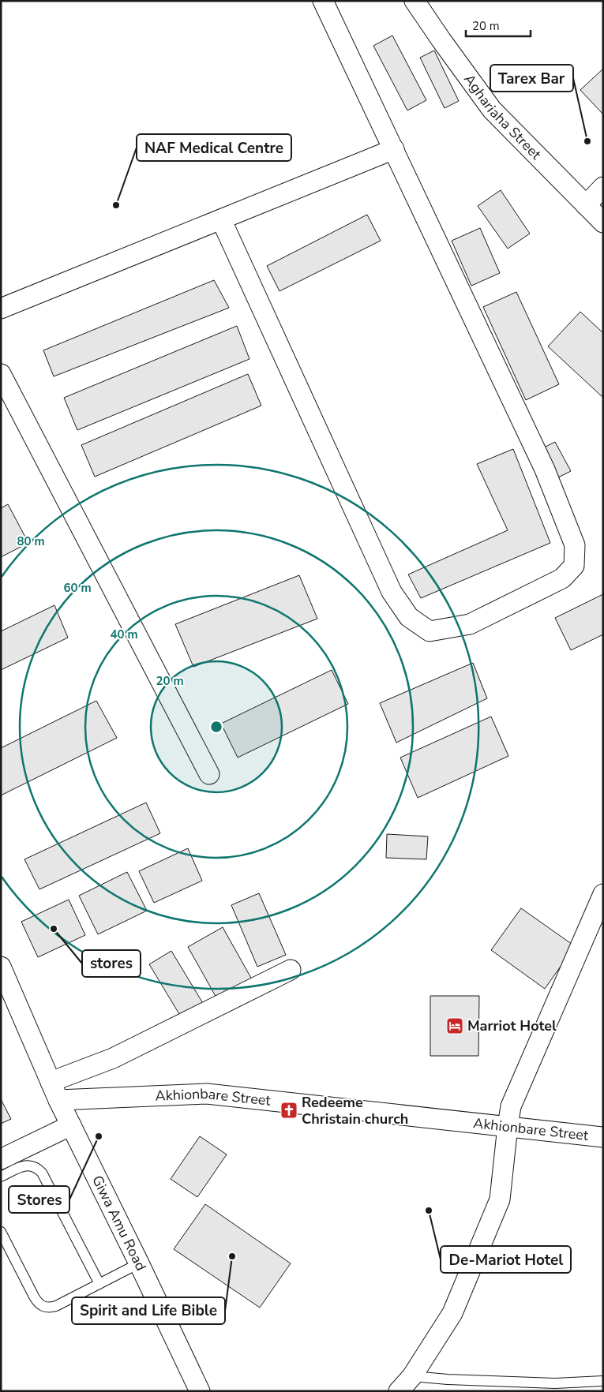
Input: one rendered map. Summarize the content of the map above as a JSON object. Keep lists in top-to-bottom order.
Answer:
{
  "streets": {
    "street": ["Aghariaha Street", "Akhionbare Street", "Giwa Amu Road"]
  },
  "crossings": [
    ["Akhionbare Street", "Giwa Amu Road"]
  ],
  "places": {
    "other": [
      "Tarex Bar",
      "NAF Medical Centre",
      "stores",
      "Stores",
      "De-Mariot Hotel",
      "Spirit and Life Bible"
    ],
    "hotel": ["Marriot Hotel"],
    "church": ["Redeeme Christain church"]
  },
  "scale_bar": "20 m",
  "rings": [
    "80 m",
    "60 m",
    "40 m",
    "20 m"
  ]
}
